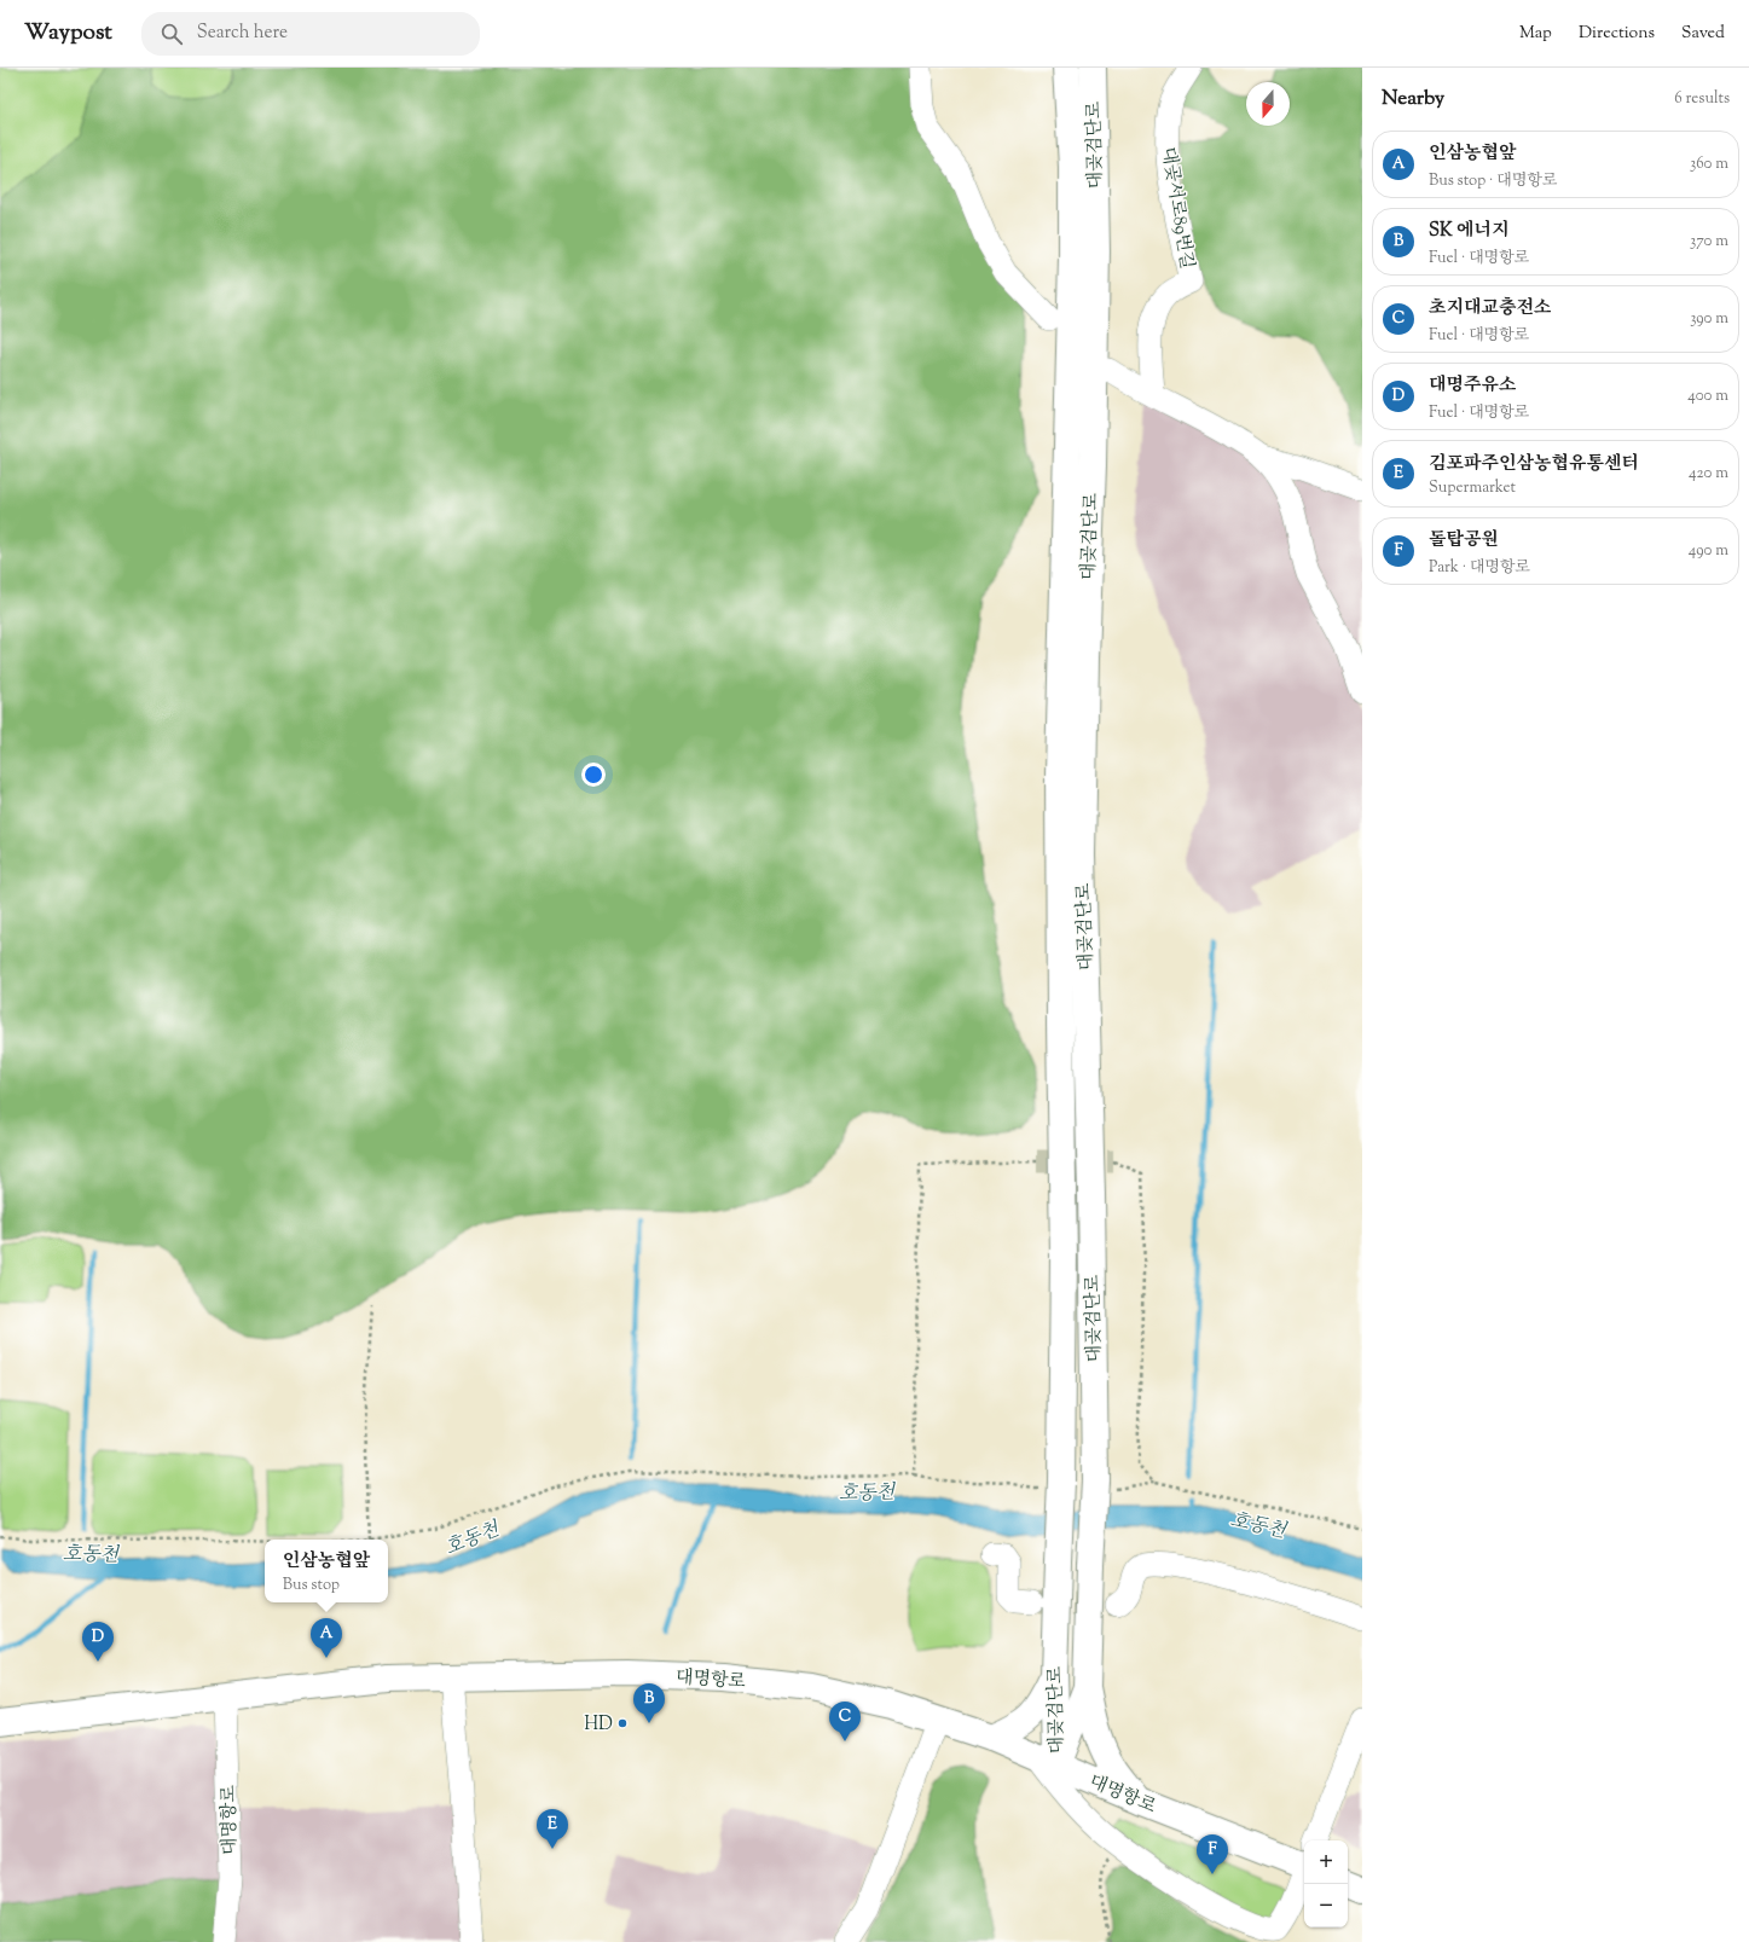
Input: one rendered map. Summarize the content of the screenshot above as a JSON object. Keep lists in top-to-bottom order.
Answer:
{
  "streets": {
    "main road": ["대곶검단로", "대명항로"],
    "street": ["대곶서로89번길"]
  },
  "crossings": [
    ["대곶검단로", "대명항로"]
  ],
  "water": ["호동천"],
  "places": ["HD"],
  "north": "bottom",
  "page": {
    "header": "Waypost",
    "search": "Search here",
    "nav": ["Map", "Directions", "Saved"],
    "heading": ["Nearby", "6 results"],
    "list": [
      {
        "mark": "A",
        "name": "인삼농협앞",
        "note": "Bus stop · 대명항로",
        "value": "360 m"
      },
      {
        "mark": "B",
        "name": "SK 에너지",
        "note": "Fuel · 대명항로",
        "value": "370 m"
      },
      {
        "mark": "C",
        "name": "초지대교충전소",
        "note": "Fuel · 대명항로",
        "value": "390 m"
      },
      {
        "mark": "D",
        "name": "대명주유소",
        "note": "Fuel · 대명항로",
        "value": "400 m"
      },
      {
        "mark": "E",
        "name": "김포파주인삼농협유통센터",
        "note": "Supermarket",
        "value": "420 m"
      },
      {
        "mark": "F",
        "name": "돌탑공원",
        "note": "Park · 대명항로",
        "value": "490 m"
      }
    ],
    "popup": ["인삼농협앞", "Bus stop"],
    "pins": [
      "A",
      "D",
      "B",
      "C",
      "E",
      "F"
    ],
    "map_buttons": ["+", "−"]
  }
}
